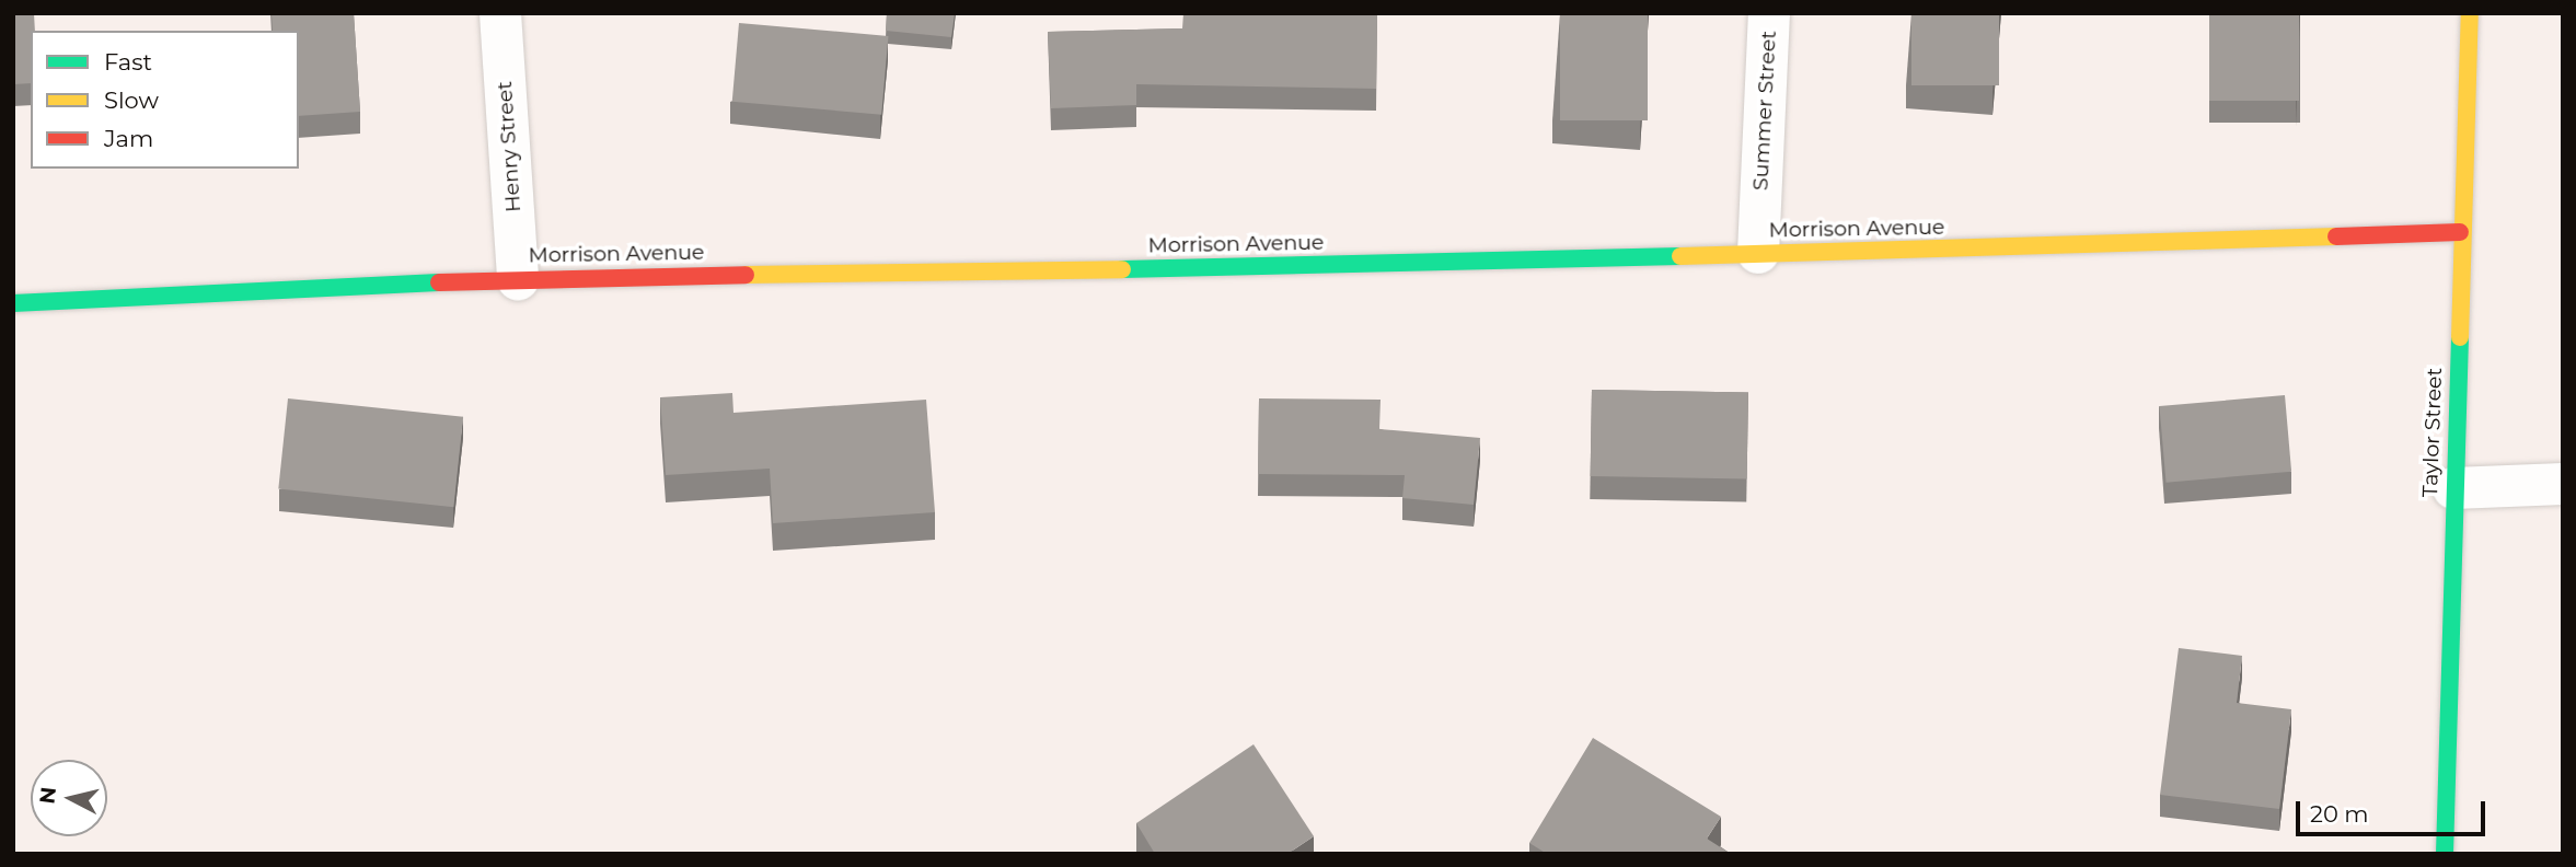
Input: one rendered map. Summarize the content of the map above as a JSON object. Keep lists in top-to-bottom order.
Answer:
{
  "streets": {
    "street": [
      "Summer Street",
      "Henry Street",
      "Morrison Avenue",
      "Taylor Street"
    ]
  },
  "crossings": [
    ["Summer Street", "Morrison Avenue"],
    ["Henry Street", "Morrison Avenue"],
    ["Morrison Avenue", "Taylor Street"]
  ],
  "legend": ["Fast", "Slow", "Jam"],
  "scale_bar": "20 m",
  "north": "left"
}
